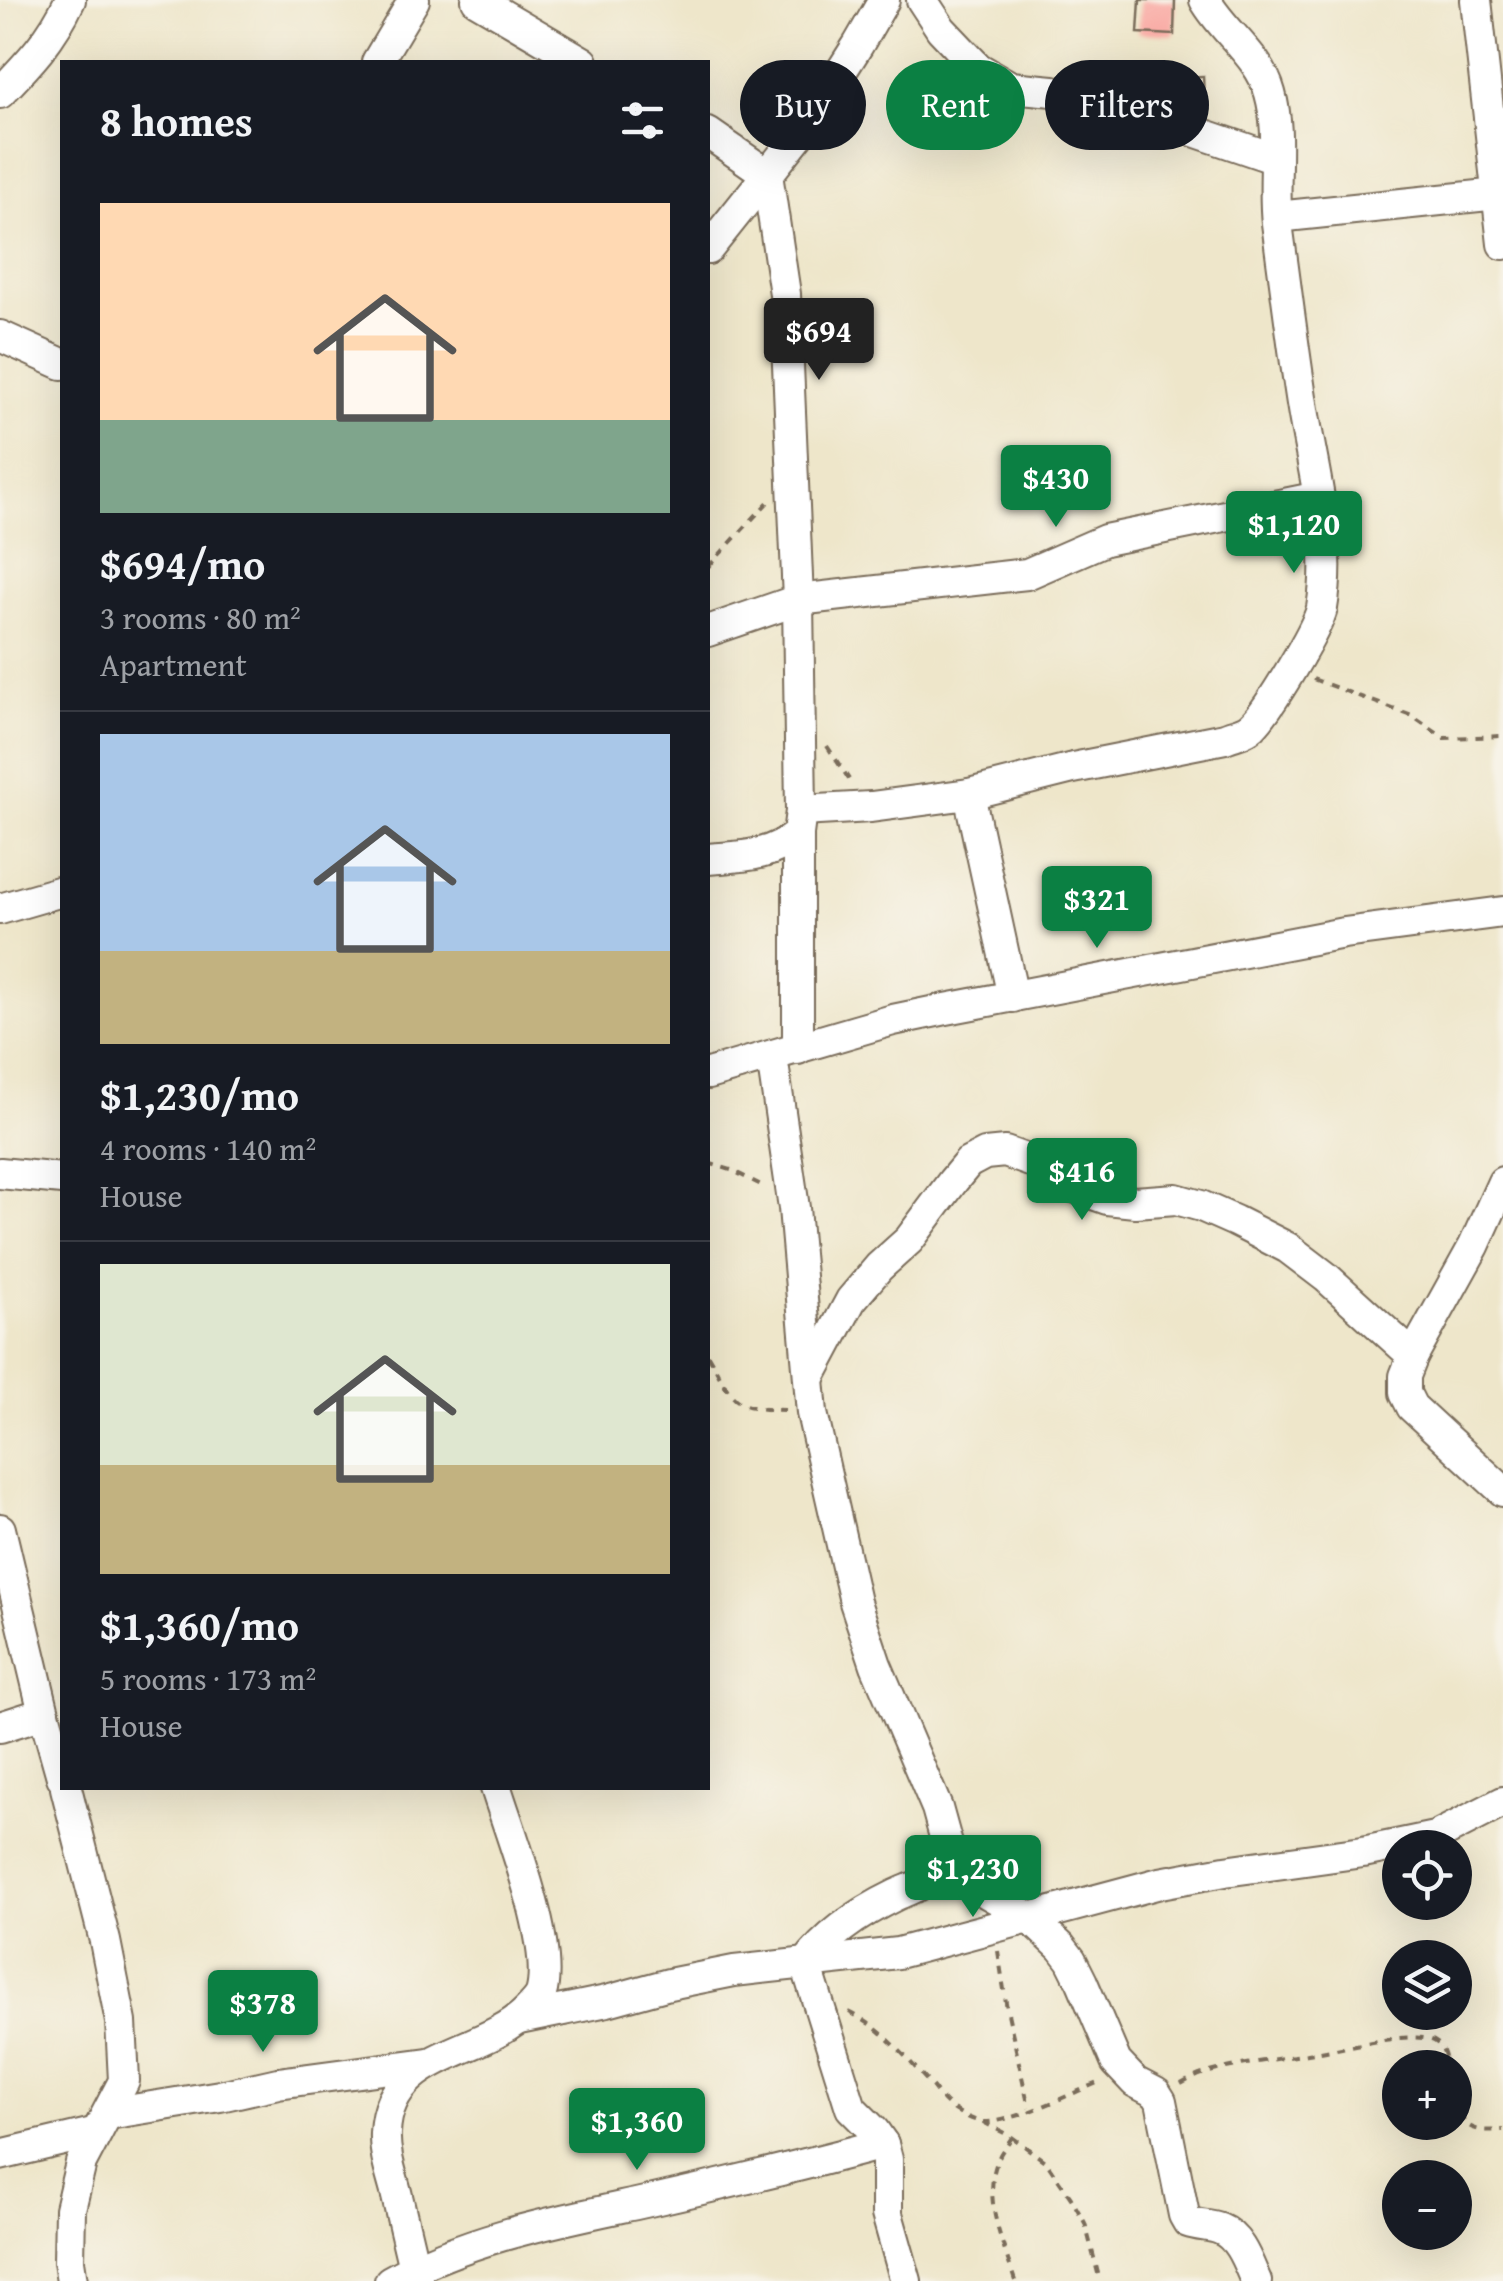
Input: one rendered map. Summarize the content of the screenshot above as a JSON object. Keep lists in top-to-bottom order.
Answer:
{
  "page": {
    "chip": ["Buy", "Rent", "Filters"],
    "heading": "8 homes",
    "list": [
      {
        "name": "$694/mo",
        "note": "3 rooms · 80 m² · Apartment"
      },
      {
        "name": "$1,230/mo",
        "note": "4 rooms · 140 m² · House"
      },
      {
        "name": "$1,360/mo",
        "note": "5 rooms · 173 m² · House"
      }
    ],
    "price": [
      "$694",
      "$430",
      "$1,120",
      "$321",
      "$416",
      "$1,230",
      "$378",
      "$1,360"
    ],
    "map_buttons": ["+", "−"]
  }
}
